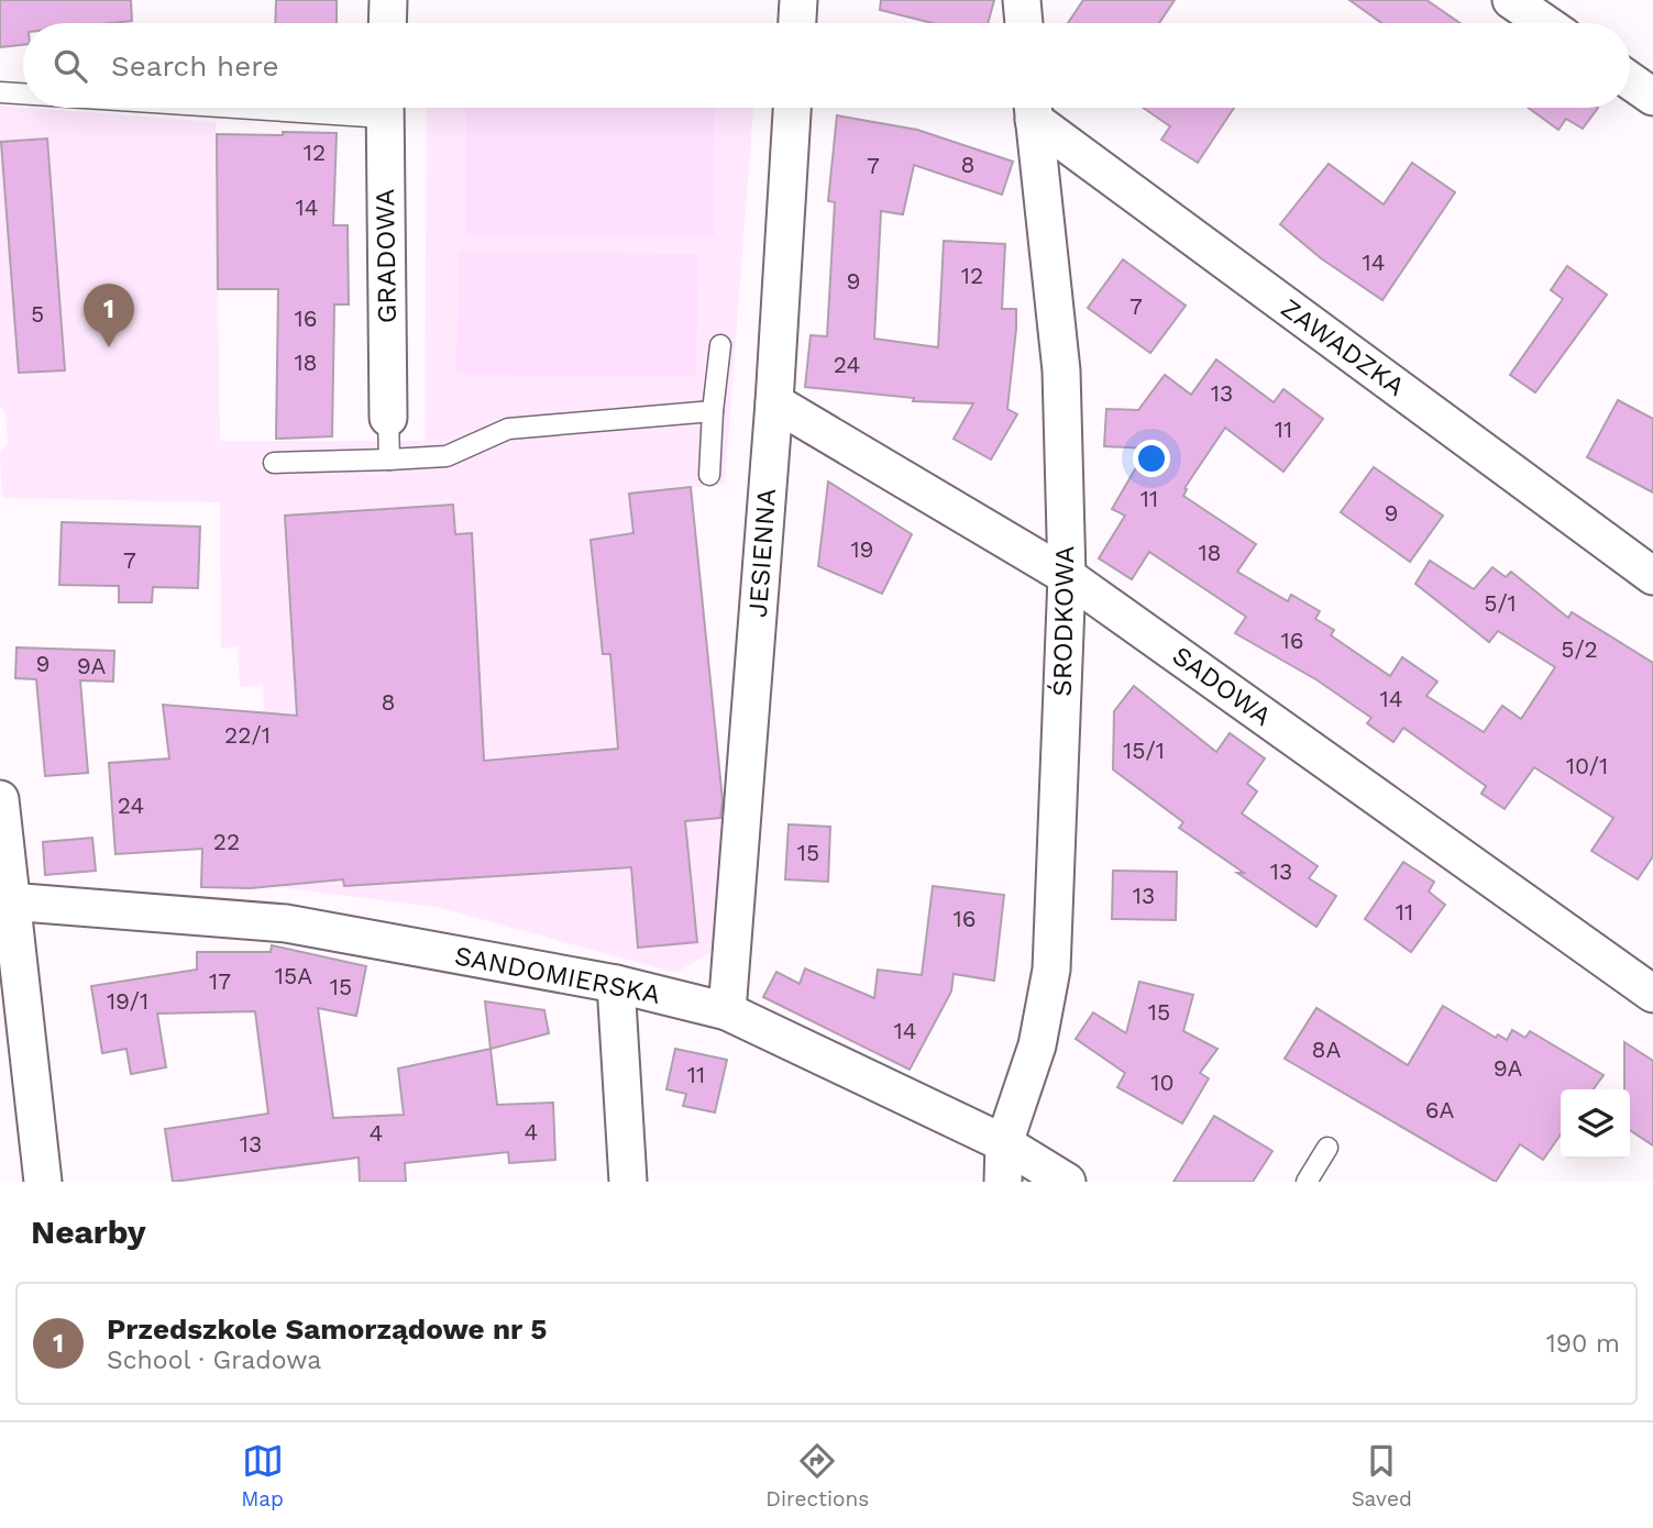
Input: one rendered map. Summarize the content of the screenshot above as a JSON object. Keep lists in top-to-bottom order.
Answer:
{
  "streets": {
    "street": [
      "GRADOWA",
      "ZAWADZKA",
      "JESIENNA",
      "ŚRODKOWA",
      "SADOWA",
      "SANDOMIERSKA"
    ]
  },
  "crossings": [
    ["JESIENNA", "SADOWA"],
    ["JESIENNA", "SANDOMIERSKA"],
    ["ŚRODKOWA", "SADOWA"],
    ["ŚRODKOWA", "SANDOMIERSKA"]
  ],
  "house_numbers": [
    "12",
    "8",
    "7",
    "14",
    "14",
    "12",
    "9",
    "7",
    "5",
    "16",
    "18",
    "24",
    "13",
    "11",
    "11",
    "9",
    "19",
    "18",
    "7",
    "5/1",
    "16",
    "5/2",
    "9",
    "9A",
    "14",
    "8",
    "22/1",
    "15/1",
    "10/1",
    "24",
    "22",
    "15",
    "13",
    "13",
    "11",
    "16",
    "15A",
    "17",
    "15",
    "19/1",
    "15",
    "14",
    "8A",
    "9A",
    "11",
    "10",
    "6A",
    "4",
    "4",
    "13"
  ],
  "page": {
    "search": "Search here",
    "pins": "1",
    "heading": "Nearby",
    "list": [
      {
        "mark": "1",
        "name": "Przedszkole Samorządowe nr 5",
        "note": "School · Gradowa",
        "value": "190 m"
      }
    ],
    "nav": ["Map", "Directions", "Saved"]
  }
}
